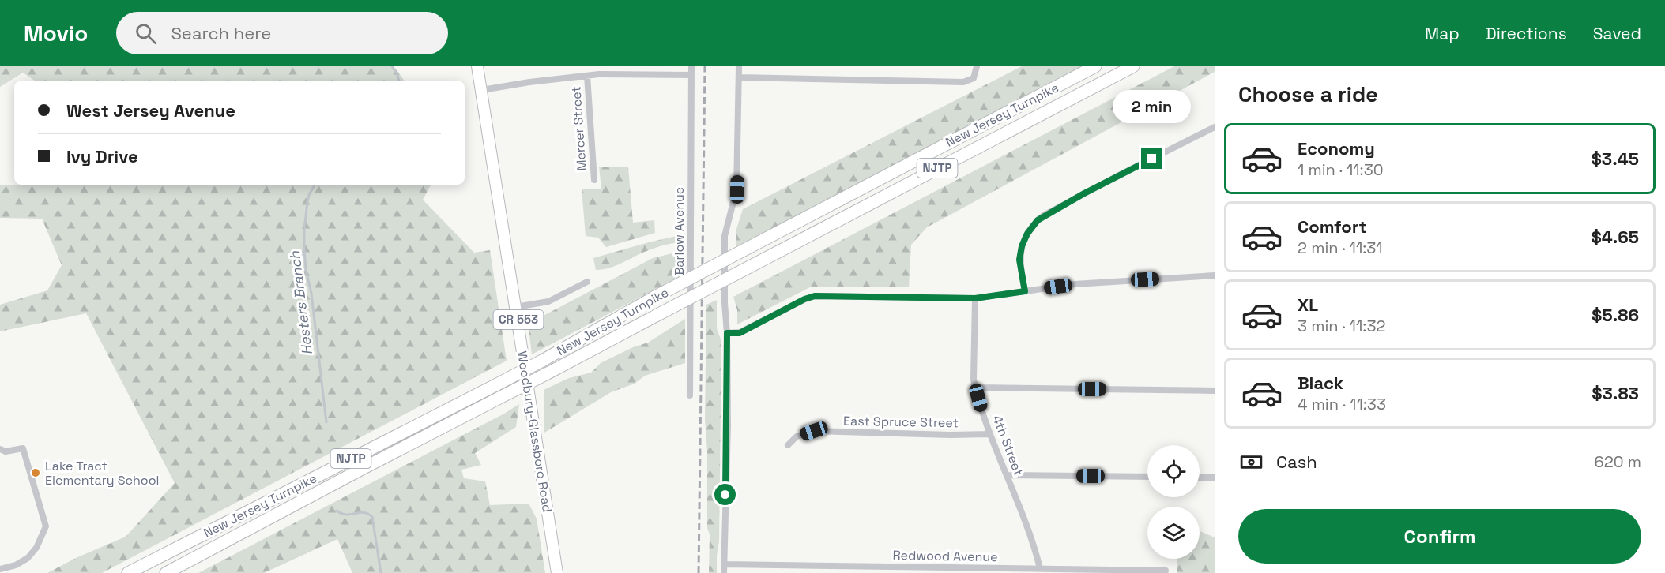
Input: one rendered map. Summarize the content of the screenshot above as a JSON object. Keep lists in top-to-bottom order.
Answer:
{
  "streets": {
    "highway": ["New Jersey Turnpike", "NJTP"],
    "main road": ["CR 553", "Woodbury-Glassboro Road"],
    "street": [
      "Mercer Street",
      "Barlow Avenue",
      "East Spruce Street",
      "4th Street",
      "Redwood Avenue"
    ]
  },
  "crossings": [
    ["East Spruce Street", "4th Street"],
    ["4th Street", "Redwood Avenue"]
  ],
  "water": ["Hesters Branch"],
  "places": ["Lake Tract Elementary School"],
  "page": {
    "header": "Movio",
    "search": "Search here",
    "nav": ["Map", "Directions", "Saved"],
    "heading": "Choose a ride",
    "banner": ["West Jersey Avenue", "Ivy Drive"],
    "bubble": "2 min",
    "list": [
      {
        "name": "Economy",
        "note": "1 min · 11:30",
        "value": "$3.45"
      },
      {
        "name": "Comfort",
        "note": "2 min · 11:31",
        "value": "$4.65"
      },
      {
        "name": "XL",
        "note": "3 min · 11:32",
        "value": "$5.86"
      },
      {
        "name": "Black",
        "note": "4 min · 11:33",
        "value": "$3.83"
      }
    ],
    "pay": ["Cash", "620 m"],
    "buttons": "Confirm"
  }
}
